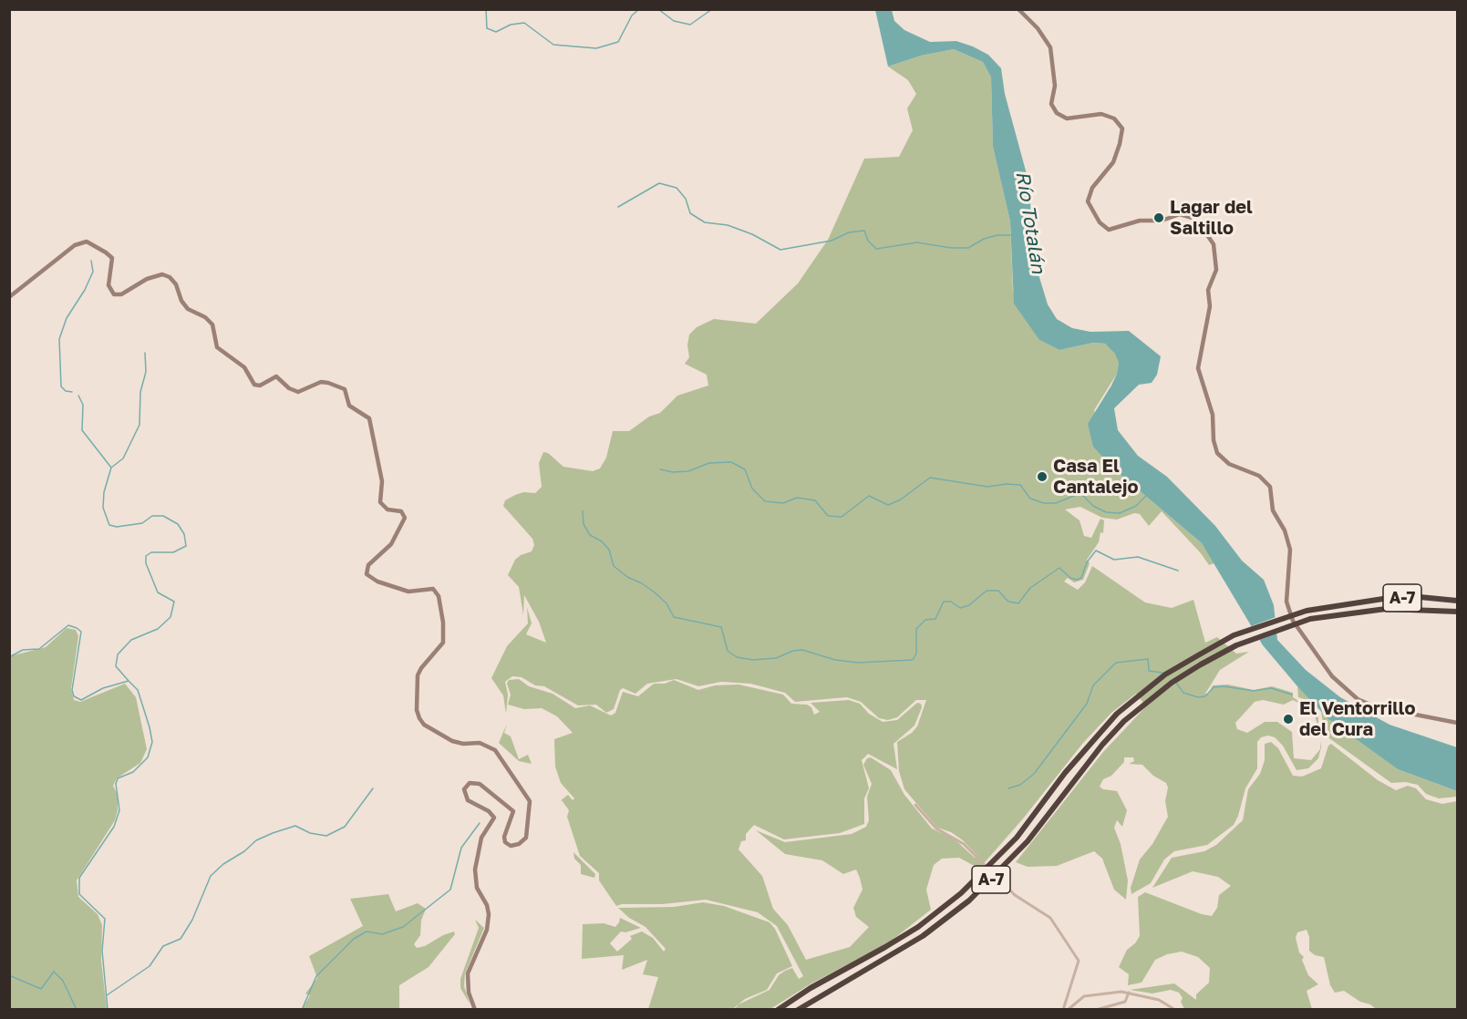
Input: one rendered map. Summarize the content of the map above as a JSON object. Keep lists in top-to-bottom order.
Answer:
{
  "streets": {
    "highway": ["A-7"]
  },
  "water": ["Río Totalán"],
  "places": ["Lagar del Saltillo", "Casa El Cantalejo", "El Ventorrillo del Cura"]
}
